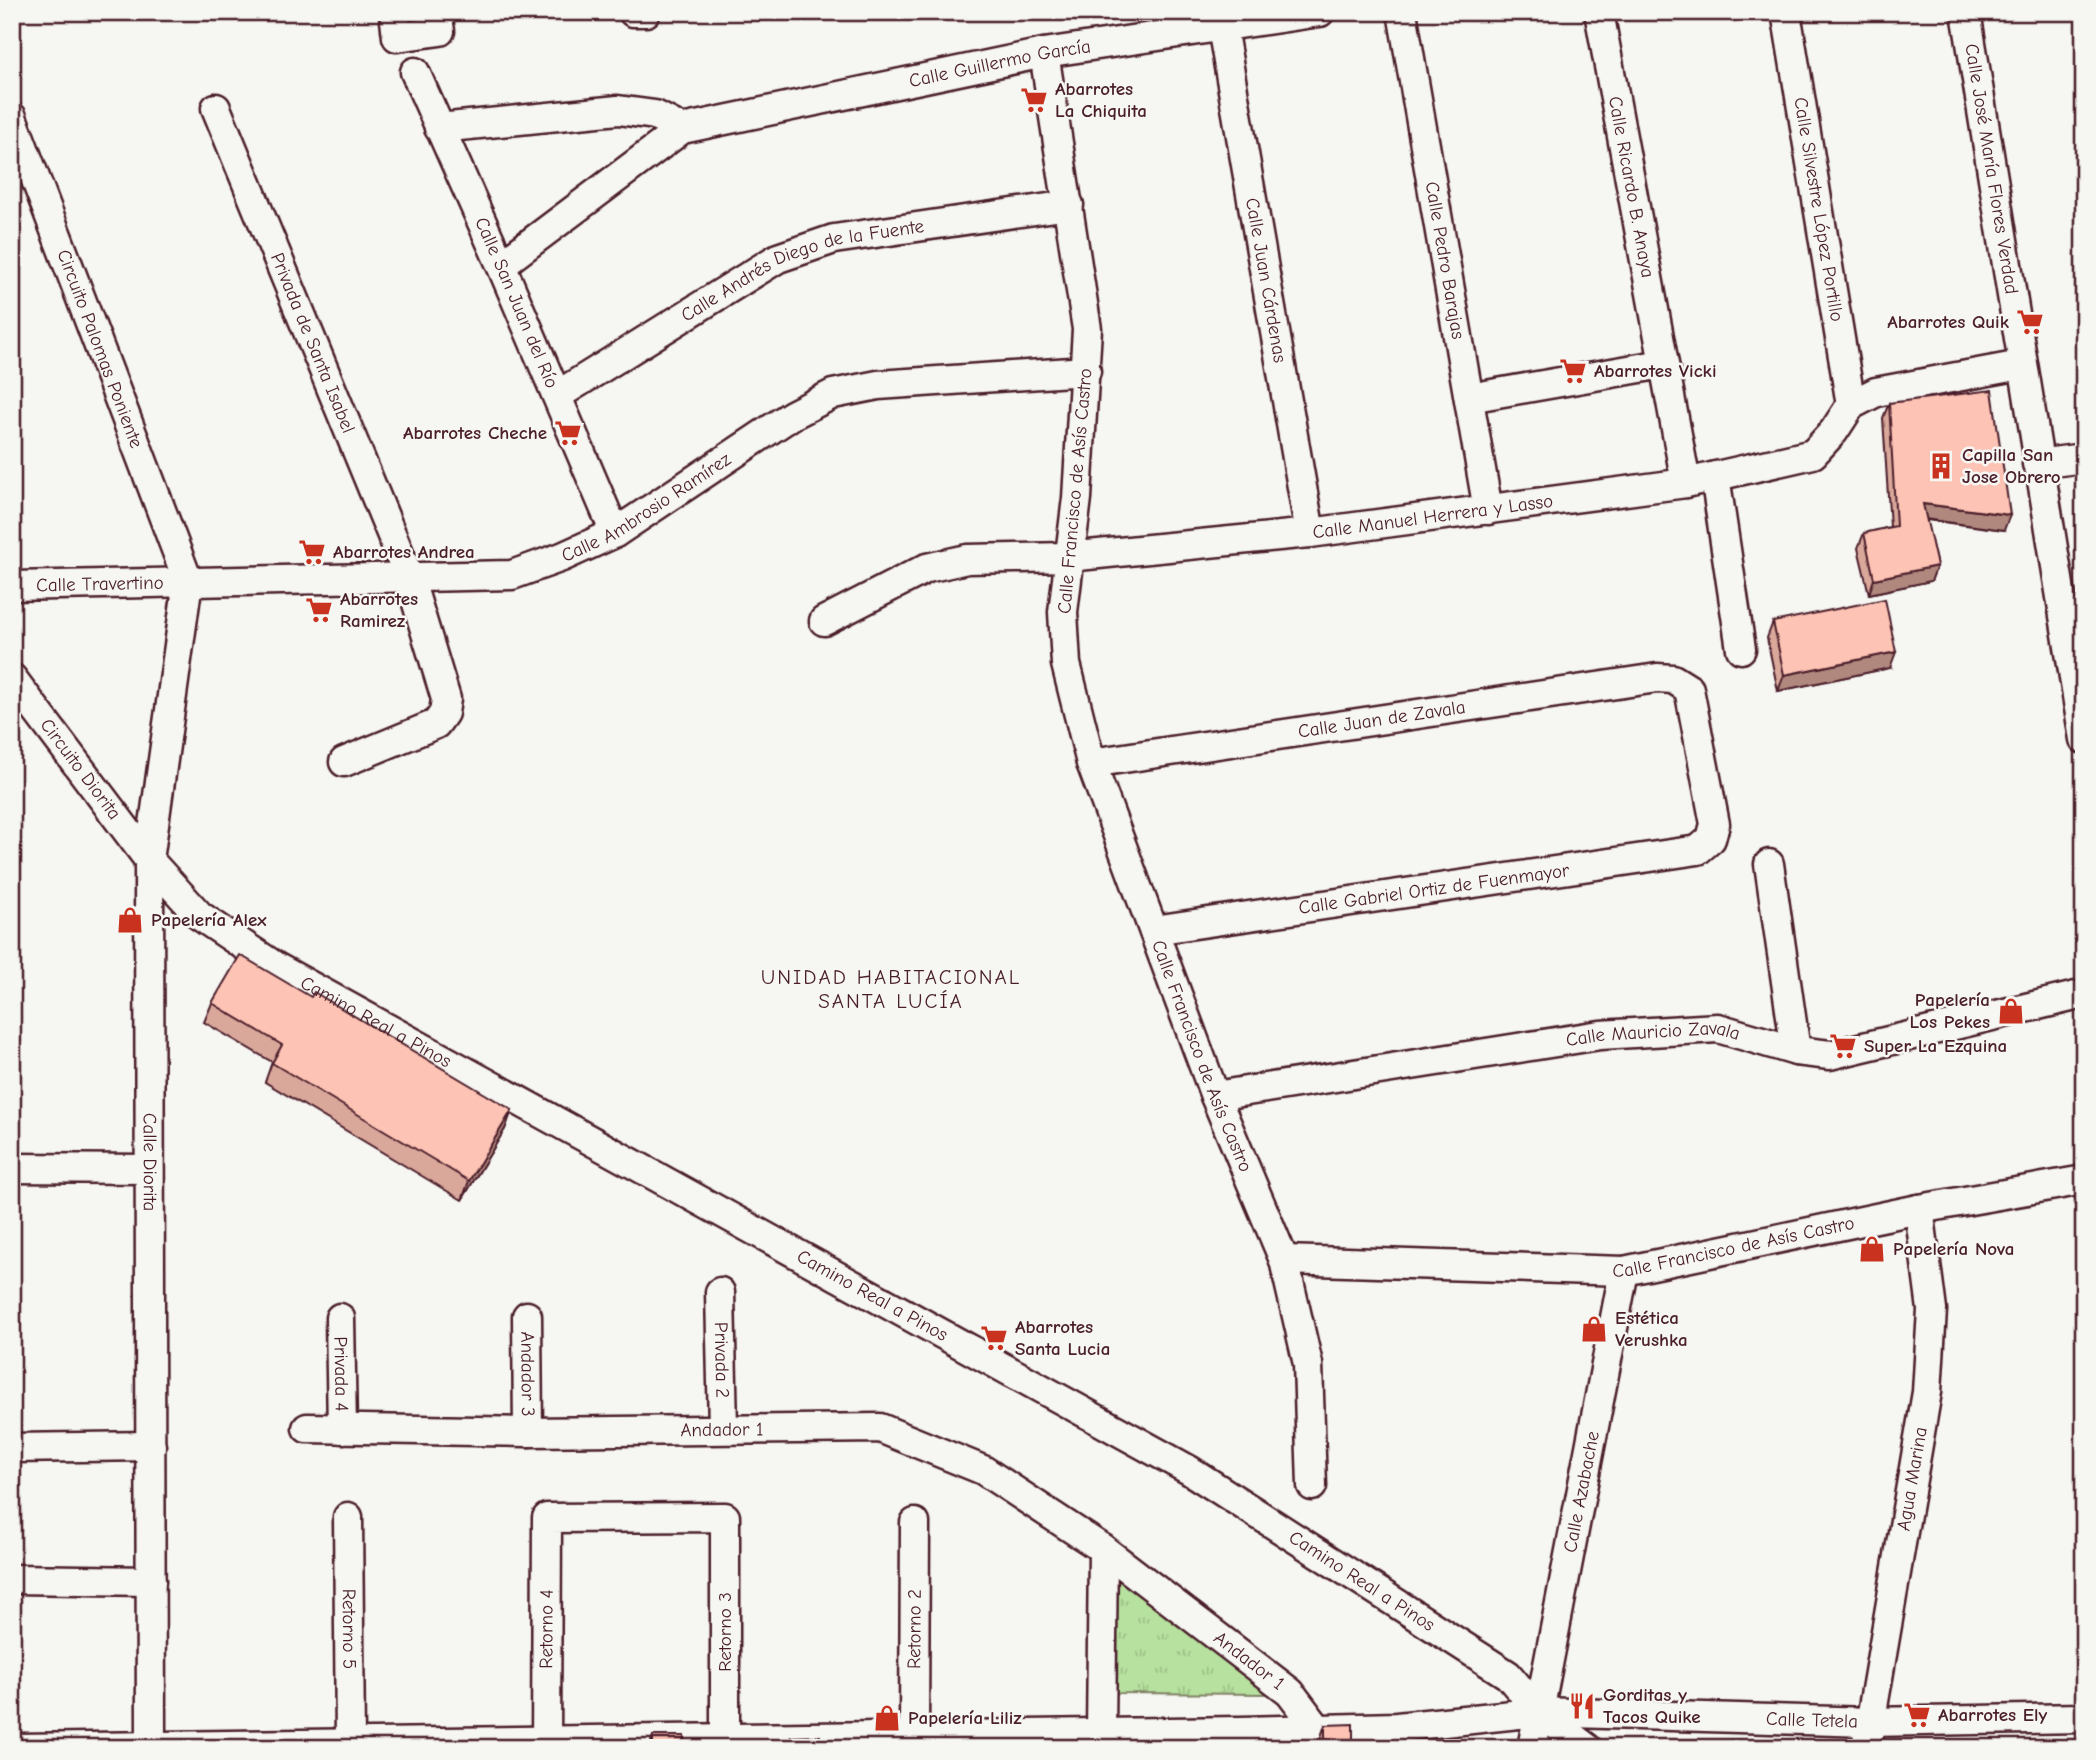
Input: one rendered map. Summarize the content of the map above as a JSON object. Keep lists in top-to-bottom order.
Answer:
{
  "streets": {
    "street": [
      "Calle Guillermo García",
      "Calle José María Flores Verdad",
      "Calle Ricardo B. Anaya",
      "Calle Silvestre López Portillo",
      "Calle Pedro Barajas",
      "Calle Andrés Diego de la Fuente",
      "Calle Juan Cárdenas",
      "Calle San Juan del Río",
      "Privada de Santa Isabel",
      "Circuito Palomas Poniente",
      "Calle Francisco de Asís Castro",
      "Calle Ambrosio Ramírez",
      "Calle Manuel Herrera y Lasso",
      "Calle Travertino",
      "Calle Juan de Zavala",
      "Circuito Diorita",
      "Calle Gabriel Ortiz de Fuenmayor",
      "Camino Real a Pinos",
      "Calle Mauricio Zavala",
      "Calle Diorita",
      "Privada 2",
      "Privada 4",
      "Andador 3",
      "Andador 1",
      "Agua Marina",
      "Calle Azabache",
      "Retorno 5",
      "Retorno 4",
      "Retorno 2",
      "Retorno 3",
      "Calle Tetela"
    ]
  },
  "crossings": [
    ["Calle Guillermo García", "Calle Juan Cárdenas"],
    ["Calle Guillermo García", "Calle San Juan del Río"],
    ["Calle Guillermo García", "Calle Francisco de Asís Castro"],
    ["Calle Ricardo B. Anaya", "Calle Manuel Herrera y Lasso"],
    ["Calle Silvestre López Portillo", "Calle Manuel Herrera y Lasso"],
    ["Calle Pedro Barajas", "Calle Manuel Herrera y Lasso"],
    ["Calle Andrés Diego de la Fuente", "Calle San Juan del Río"],
    ["Calle Andrés Diego de la Fuente", "Calle Francisco de Asís Castro"],
    ["Calle Juan Cárdenas", "Calle Manuel Herrera y Lasso"],
    ["Calle San Juan del Río", "Calle Ambrosio Ramírez"],
    ["Privada de Santa Isabel", "Calle Ambrosio Ramírez"],
    ["Circuito Palomas Poniente", "Calle Ambrosio Ramírez"],
    ["Circuito Palomas Poniente", "Calle Travertino"],
    ["Circuito Palomas Poniente", "Calle Diorita"],
    ["Calle Francisco de Asís Castro", "Calle Ambrosio Ramírez"],
    ["Calle Francisco de Asís Castro", "Calle Manuel Herrera y Lasso"],
    ["Calle Francisco de Asís Castro", "Calle Juan de Zavala"],
    ["Calle Francisco de Asís Castro", "Calle Gabriel Ortiz de Fuenmayor"],
    ["Calle Francisco de Asís Castro", "Calle Mauricio Zavala"],
    ["Calle Francisco de Asís Castro", "Agua Marina"],
    ["Calle Francisco de Asís Castro", "Calle Azabache"],
    ["Calle Ambrosio Ramírez", "Calle Travertino"],
    ["Calle Ambrosio Ramírez", "Calle Diorita"],
    ["Calle Travertino", "Calle Diorita"],
    ["Calle Juan de Zavala", "Calle Gabriel Ortiz de Fuenmayor"],
    ["Circuito Diorita", "Camino Real a Pinos"],
    ["Circuito Diorita", "Calle Diorita"],
    ["Camino Real a Pinos", "Calle Diorita"],
    ["Camino Real a Pinos", "Calle Azabache"],
    ["Camino Real a Pinos", "Calle Tetela"],
    ["Calle Diorita", "Calle Tetela"],
    ["Privada 2", "Andador 1"],
    ["Privada 4", "Andador 1"],
    ["Andador 3", "Andador 1"],
    ["Andador 1", "Calle Tetela"],
    ["Agua Marina", "Calle Tetela"],
    ["Calle Azabache", "Calle Tetela"],
    ["Retorno 5", "Calle Tetela"],
    ["Retorno 4", "Retorno 3"],
    ["Retorno 4", "Calle Tetela"],
    ["Retorno 2", "Calle Tetela"],
    ["Retorno 3", "Calle Tetela"]
  ],
  "districts": ["UNIDAD HABITACIONAL SANTA LUCÍA"],
  "places": {
    "supermarket": [
      "Abarrotes La Chiquita",
      "Abarrotes Quik",
      "Abarrotes Vicki",
      "Abarrotes Cheche",
      "Abarrotes Andrea",
      "Abarrotes Ramirez",
      "Super La Ezquina",
      "Abarrotes Santa Lucia",
      "Abarrotes Ely"
    ],
    "building": ["Capilla San Jose Obrero"],
    "shop": [
      "Papelería Alex",
      "Papelería Los Pekes",
      "Papelería Nova",
      "Estética Verushka",
      "Papelería Liliz"
    ],
    "restaurant": ["Gorditas y Tacos Quike"]
  }
}
